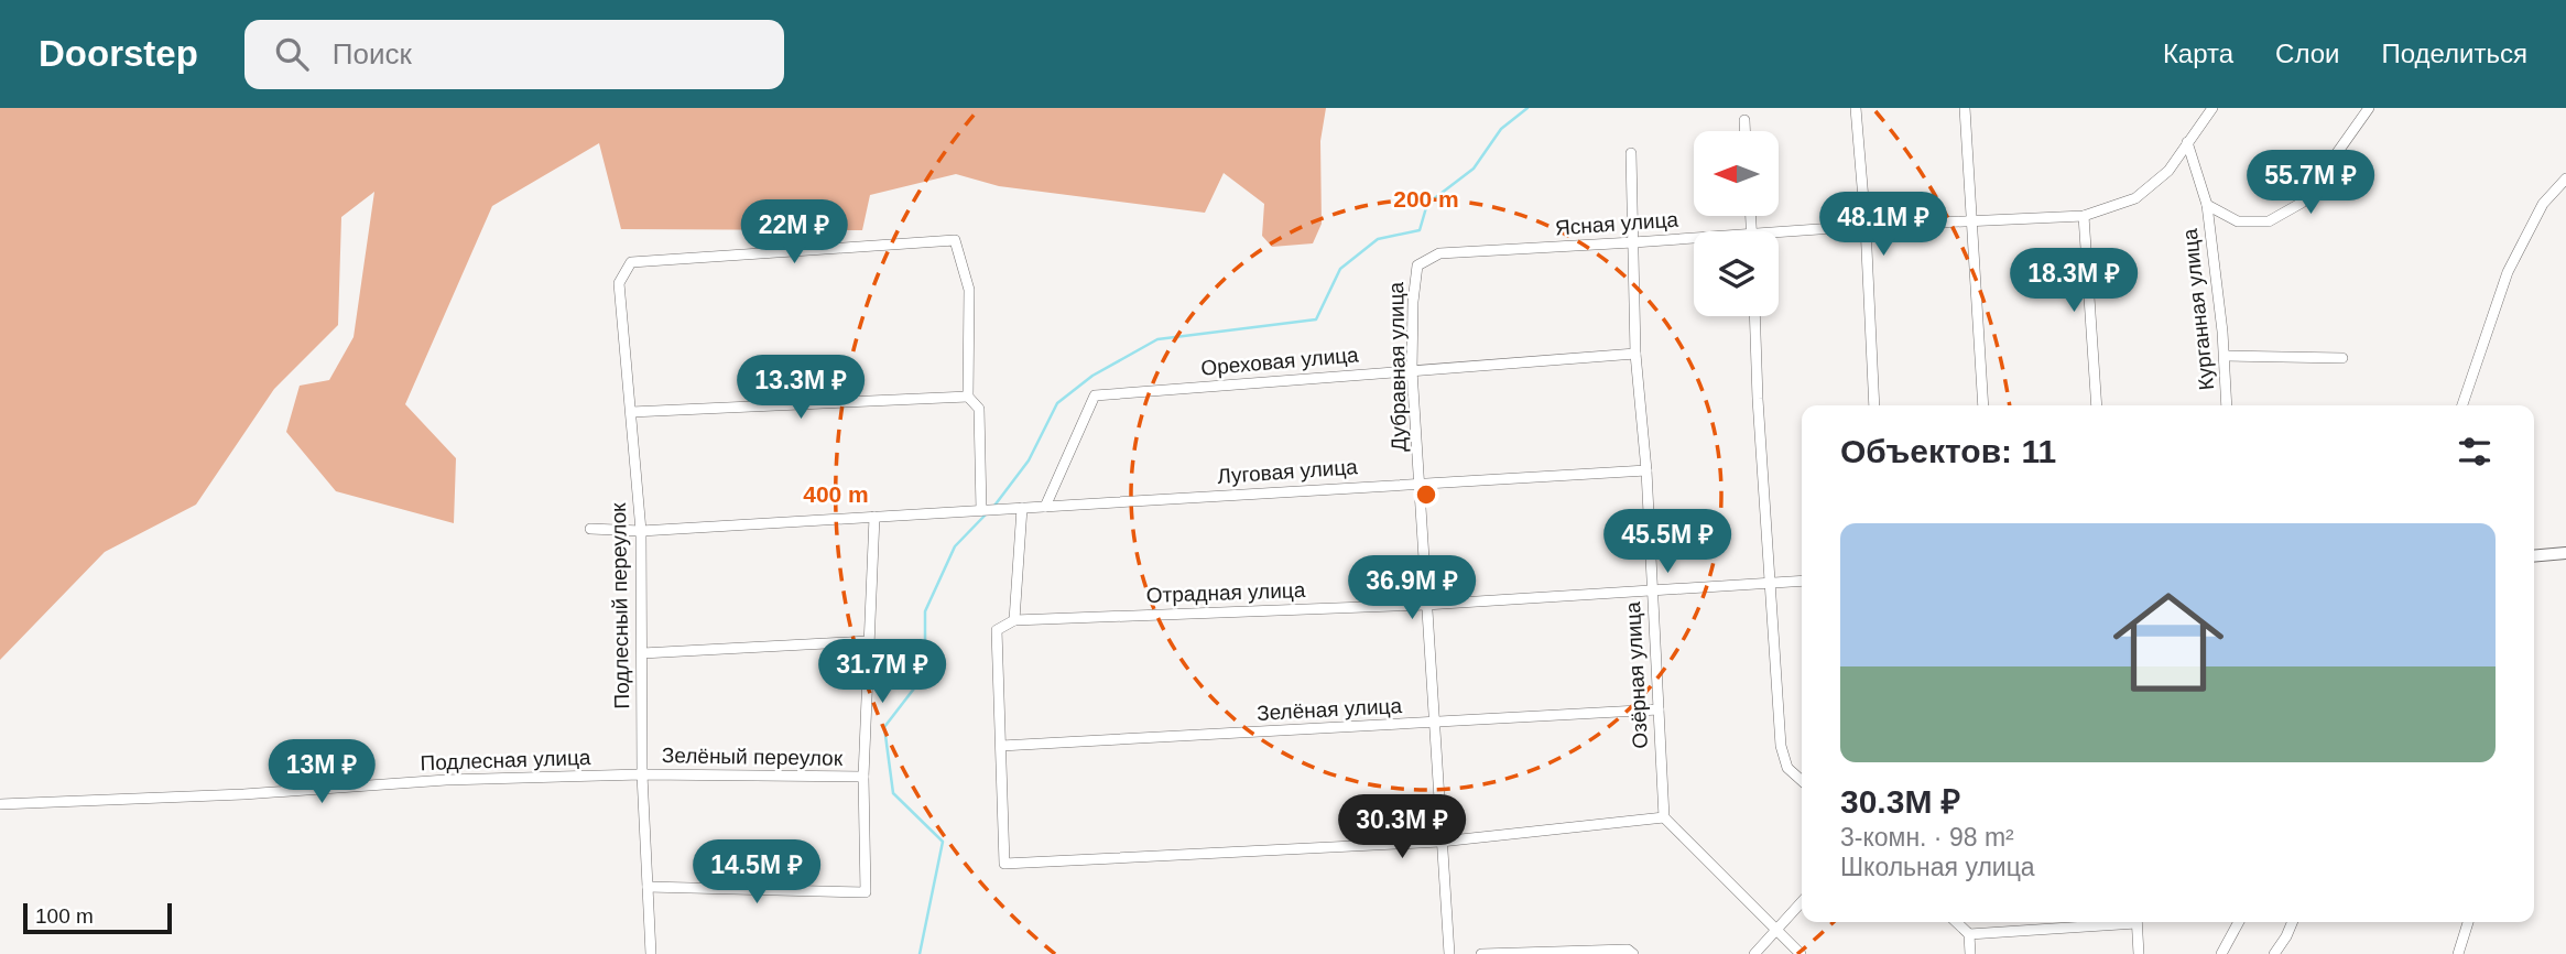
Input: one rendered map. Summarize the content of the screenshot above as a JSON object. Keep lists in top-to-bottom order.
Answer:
{
  "streets": {
    "street": [
      "Ясная улица",
      "Курганная улица",
      "Ореховая улица",
      "Дубравная улица",
      "Луговая улица",
      "Отрадная улица",
      "Подлесный переулок",
      "Озёрная улица",
      "Зелёная улица",
      "Зелёный переулок",
      "Подлесная улица"
    ]
  },
  "crossings": [
    ["Ясная улица", "Курганная улица"],
    ["Ясная улица", "Дубравная улица"],
    ["Ясная улица", "Озёрная улица"],
    ["Ореховая улица", "Дубравная улица"],
    ["Ореховая улица", "Луговая улица"],
    ["Ореховая улица", "Озёрная улица"],
    ["Дубравная улица", "Луговая улица"],
    ["Дубравная улица", "Отрадная улица"],
    ["Дубравная улица", "Зелёная улица"],
    ["Луговая улица", "Озёрная улица"],
    ["Отрадная улица", "Озёрная улица"],
    ["Подлесный переулок", "Зелёный переулок"],
    ["Подлесный переулок", "Подлесная улица"],
    ["Озёрная улица", "Зелёная улица"],
    ["Зелёный переулок", "Подлесная улица"]
  ],
  "scale_bar": "100 m",
  "north": "left",
  "page": {
    "header": "Doorstep",
    "search": "Поиск",
    "nav": ["Карта", "Слои", "Поделиться"],
    "price": [
      "55.7M ₽",
      "48.1M ₽",
      "22M ₽",
      "18.3M ₽",
      "13.3M ₽",
      "45.5M ₽",
      "36.9M ₽",
      "31.7M ₽",
      "13M ₽",
      "30.3M ₽",
      "14.5M ₽"
    ],
    "heading": "Объектов: 11",
    "list": [
      {
        "name": "30.3M ₽",
        "note": "3-комн. · 98 m² · Школьная улица"
      }
    ],
    "scale": "100 m"
  },
  "rings": ["200 m", "400 m"]
}
